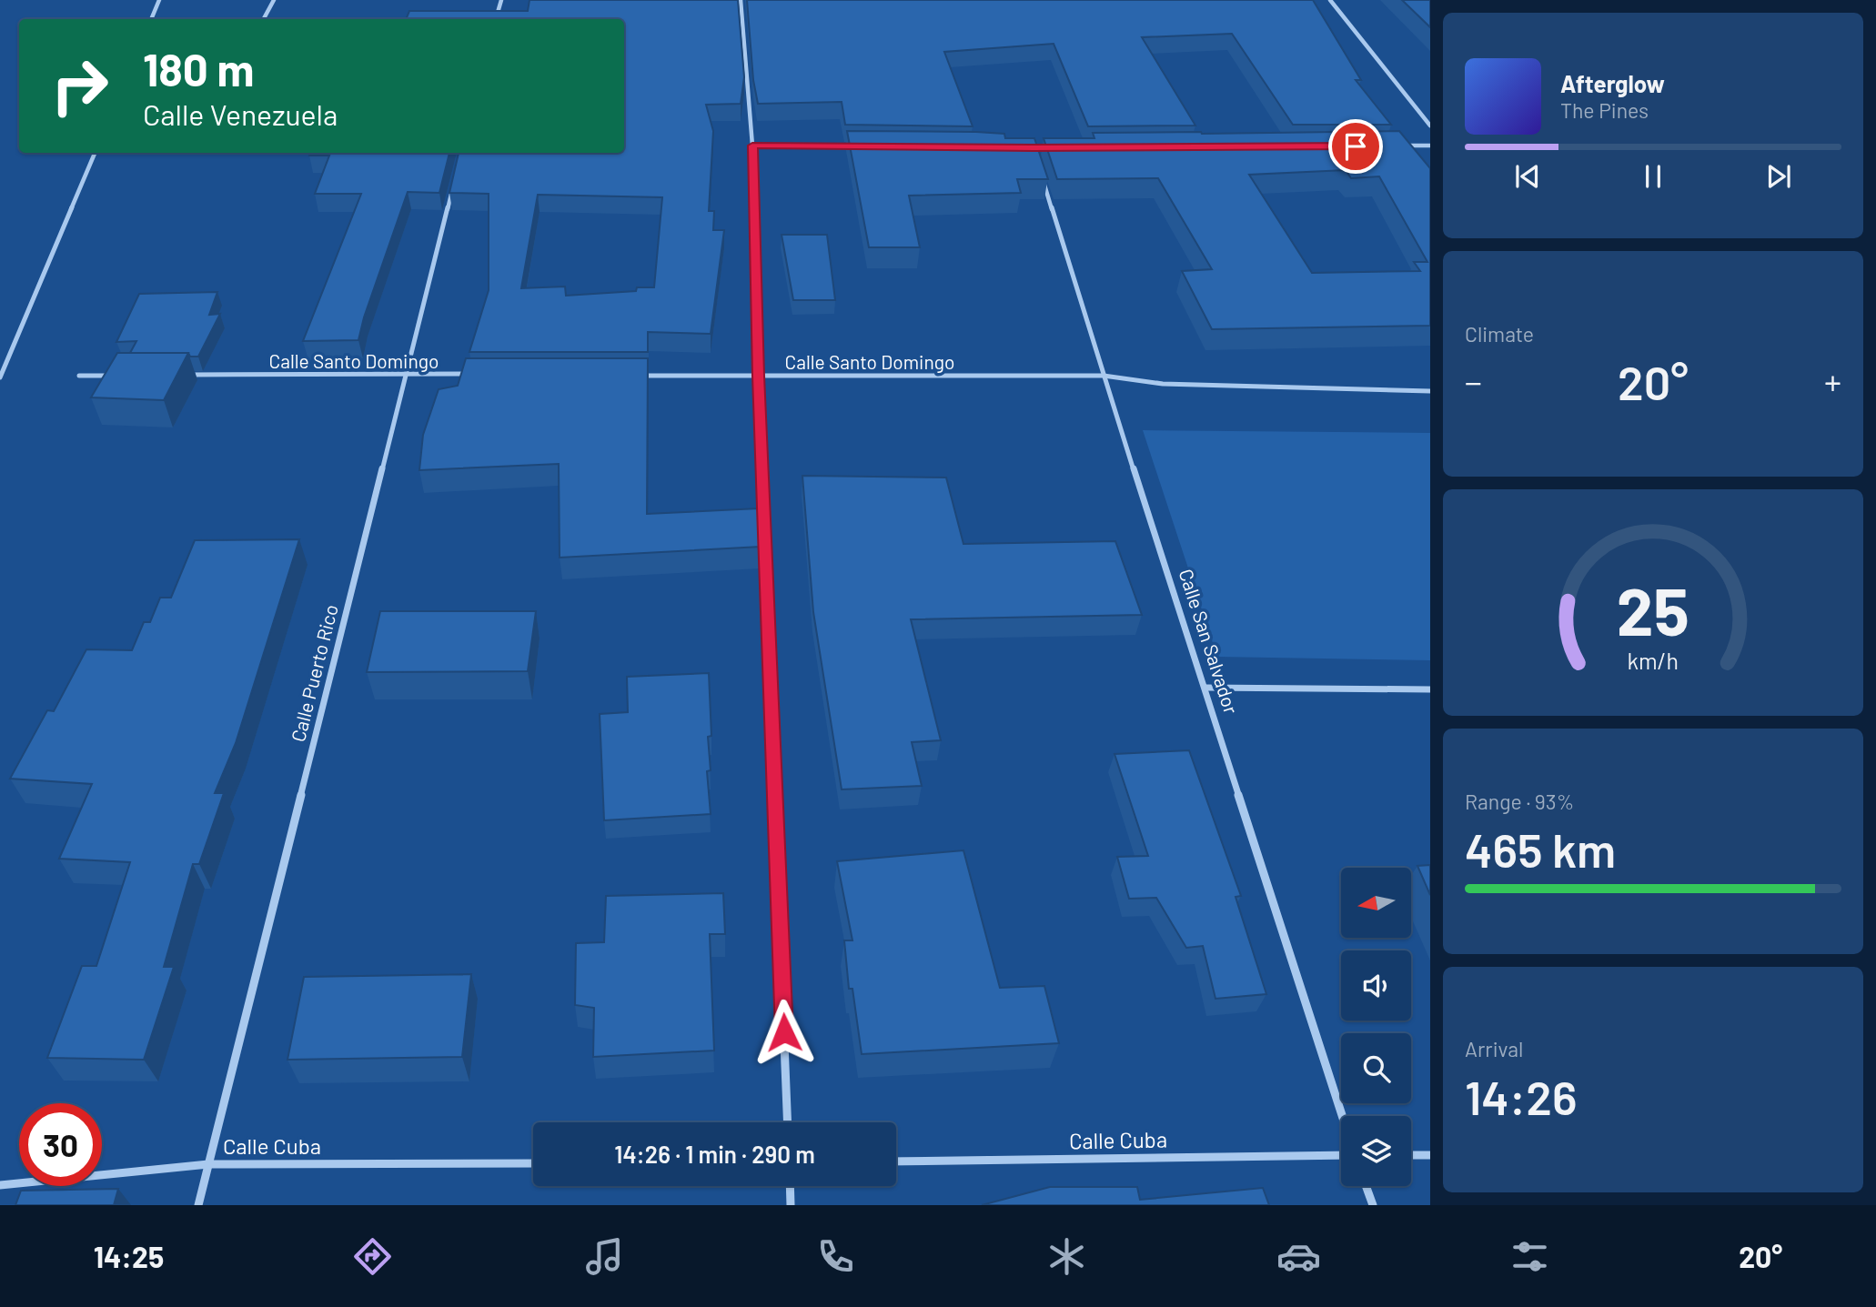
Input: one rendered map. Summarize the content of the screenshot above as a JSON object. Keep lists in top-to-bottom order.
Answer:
{
  "streets": {
    "street": [
      "Calle Santo Domingo",
      "Calle San Salvador",
      "Calle Puerto Rico",
      "Calle Cuba"
    ]
  },
  "crossings": [
    ["Calle Santo Domingo", "Calle San Salvador"],
    ["Calle Santo Domingo", "Calle Puerto Rico"],
    ["Calle Puerto Rico", "Calle Cuba"]
  ],
  "north": "left",
  "page": {
    "turn": ["180 m", "Calle Venezuela"],
    "song": ["Afterglow", "The Pines"],
    "tile": [
      "Climate",
      ["Range · 93%", "465 km"],
      ["Arrival", "14:26"]
    ],
    "heat": ["−", "20°", "+"],
    "limit": "30",
    "trip": "14:26 · 1 min · 290 m",
    "tabs": ["14:25", "20°"],
    "gauge": ["25", "km/h"]
  }
}
